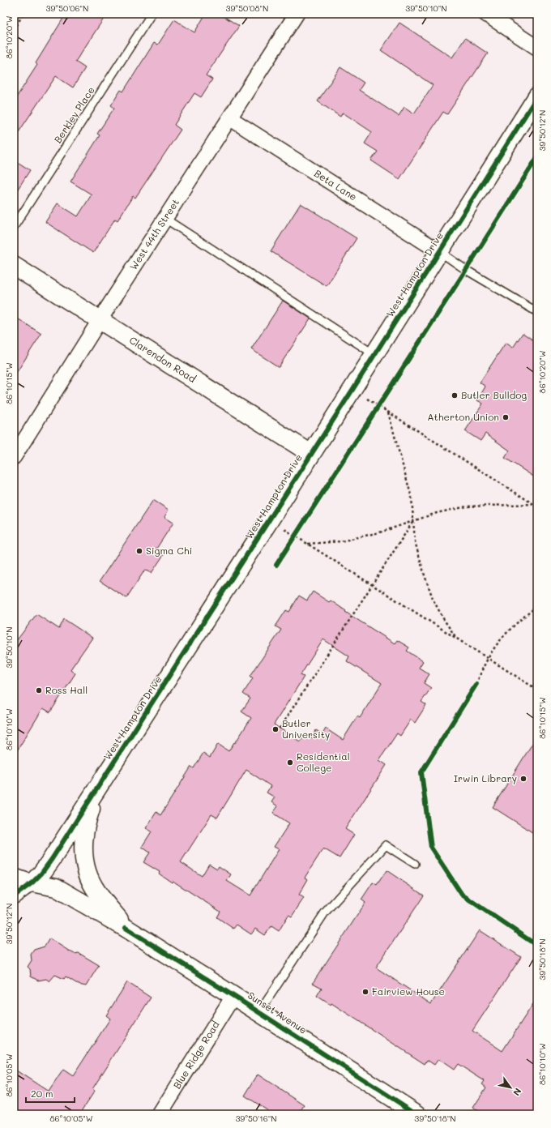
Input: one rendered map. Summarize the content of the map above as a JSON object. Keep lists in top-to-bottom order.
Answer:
{
  "streets": {
    "street": [
      "Beta Lane",
      "West 44th Street",
      "West Hampton Drive",
      "Clarendon Road",
      "Sunset Avenue",
      "Blue Ridge Road"
    ],
    "lane": ["Berkley Place"]
  },
  "crossings": [
    ["Beta Lane", "West 44th Street"],
    ["Beta Lane", "West Hampton Drive"],
    ["West 44th Street", "Clarendon Road"],
    ["West Hampton Drive", "Clarendon Road"],
    ["West Hampton Drive", "Sunset Avenue"],
    ["Sunset Avenue", "Blue Ridge Road"]
  ],
  "places": [
    "Butler Bulldog",
    "Atherton Union",
    "Sigma Chi",
    "Ross Hall",
    "Butler University",
    "Residential College",
    "Irwin Library",
    "Fairview House"
  ],
  "scale_bar": "20 m",
  "north": "bottom right",
  "coordinates": [
    "39°50'06\"N",
    "39°50'08\"N",
    "39°50'10\"N",
    "86°10'20\"W",
    "39°50'12\"N",
    "86°10'15\"W",
    "86°10'10\"W",
    "39°50'18\"N",
    "86°10'05\"W",
    "39°50'16\"N"
  ]
}
